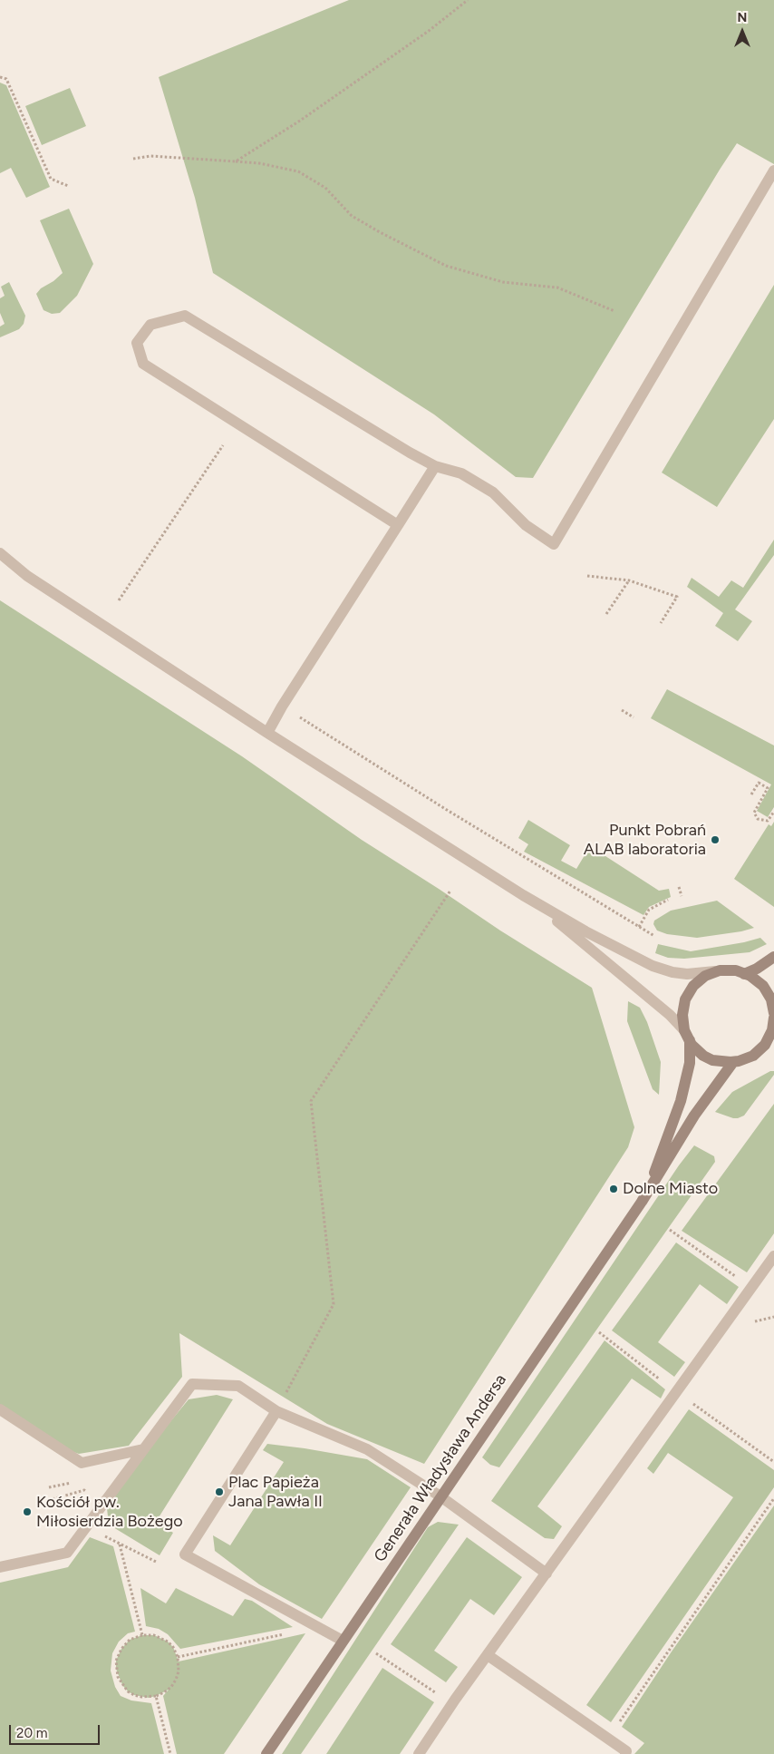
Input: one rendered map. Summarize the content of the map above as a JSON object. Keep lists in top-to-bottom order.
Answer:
{
  "streets": {
    "main road": ["Generała Władysława Andersa"]
  },
  "places": [
    "Punkt Pobrań ALAB laboratoria",
    "Dolne Miasto",
    "Plac Papieża Jana Pawła II",
    "Kościół pw. Miłosierdzia Bożego"
  ],
  "scale_bar": "20 m",
  "north": "top"
}
